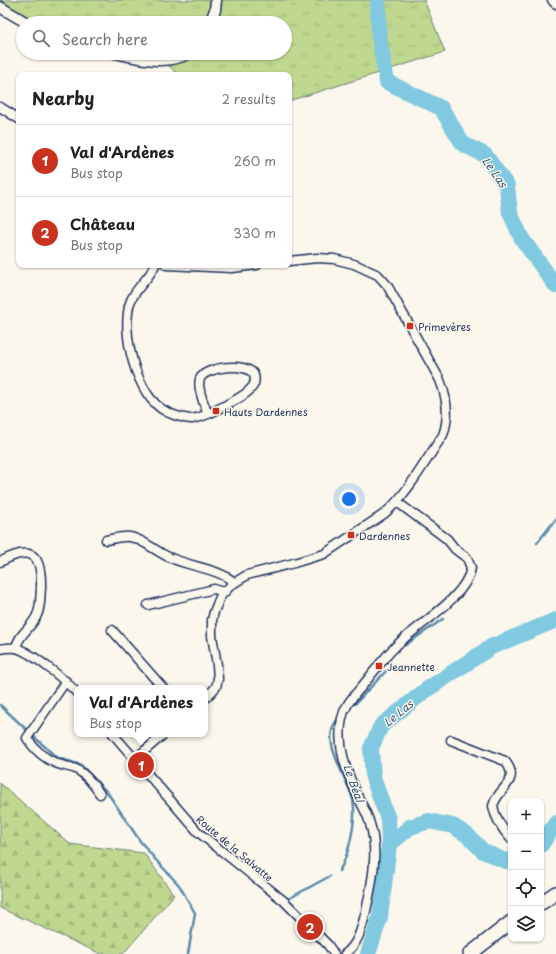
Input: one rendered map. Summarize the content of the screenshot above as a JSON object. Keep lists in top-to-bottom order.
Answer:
{
  "streets": {
    "street": ["Route de la Salvatte"]
  },
  "water": ["Le Las", "Le Béal"],
  "places": {
    "transit": [
      "Primevères",
      "Hauts Dardennes",
      "Dardennes",
      "Jeannette"
    ]
  },
  "page": {
    "search": "Search here",
    "heading": ["Nearby", "2 results"],
    "list": [
      {
        "mark": "1",
        "name": "Val d'Ardènes",
        "note": "Bus stop",
        "value": "260 m"
      },
      {
        "mark": "2",
        "name": "Château",
        "note": "Bus stop",
        "value": "330 m"
      }
    ],
    "popup": ["Val d'Ardènes", "Bus stop"],
    "pins": ["1", "2"],
    "map_buttons": ["+", "−"]
  }
}
